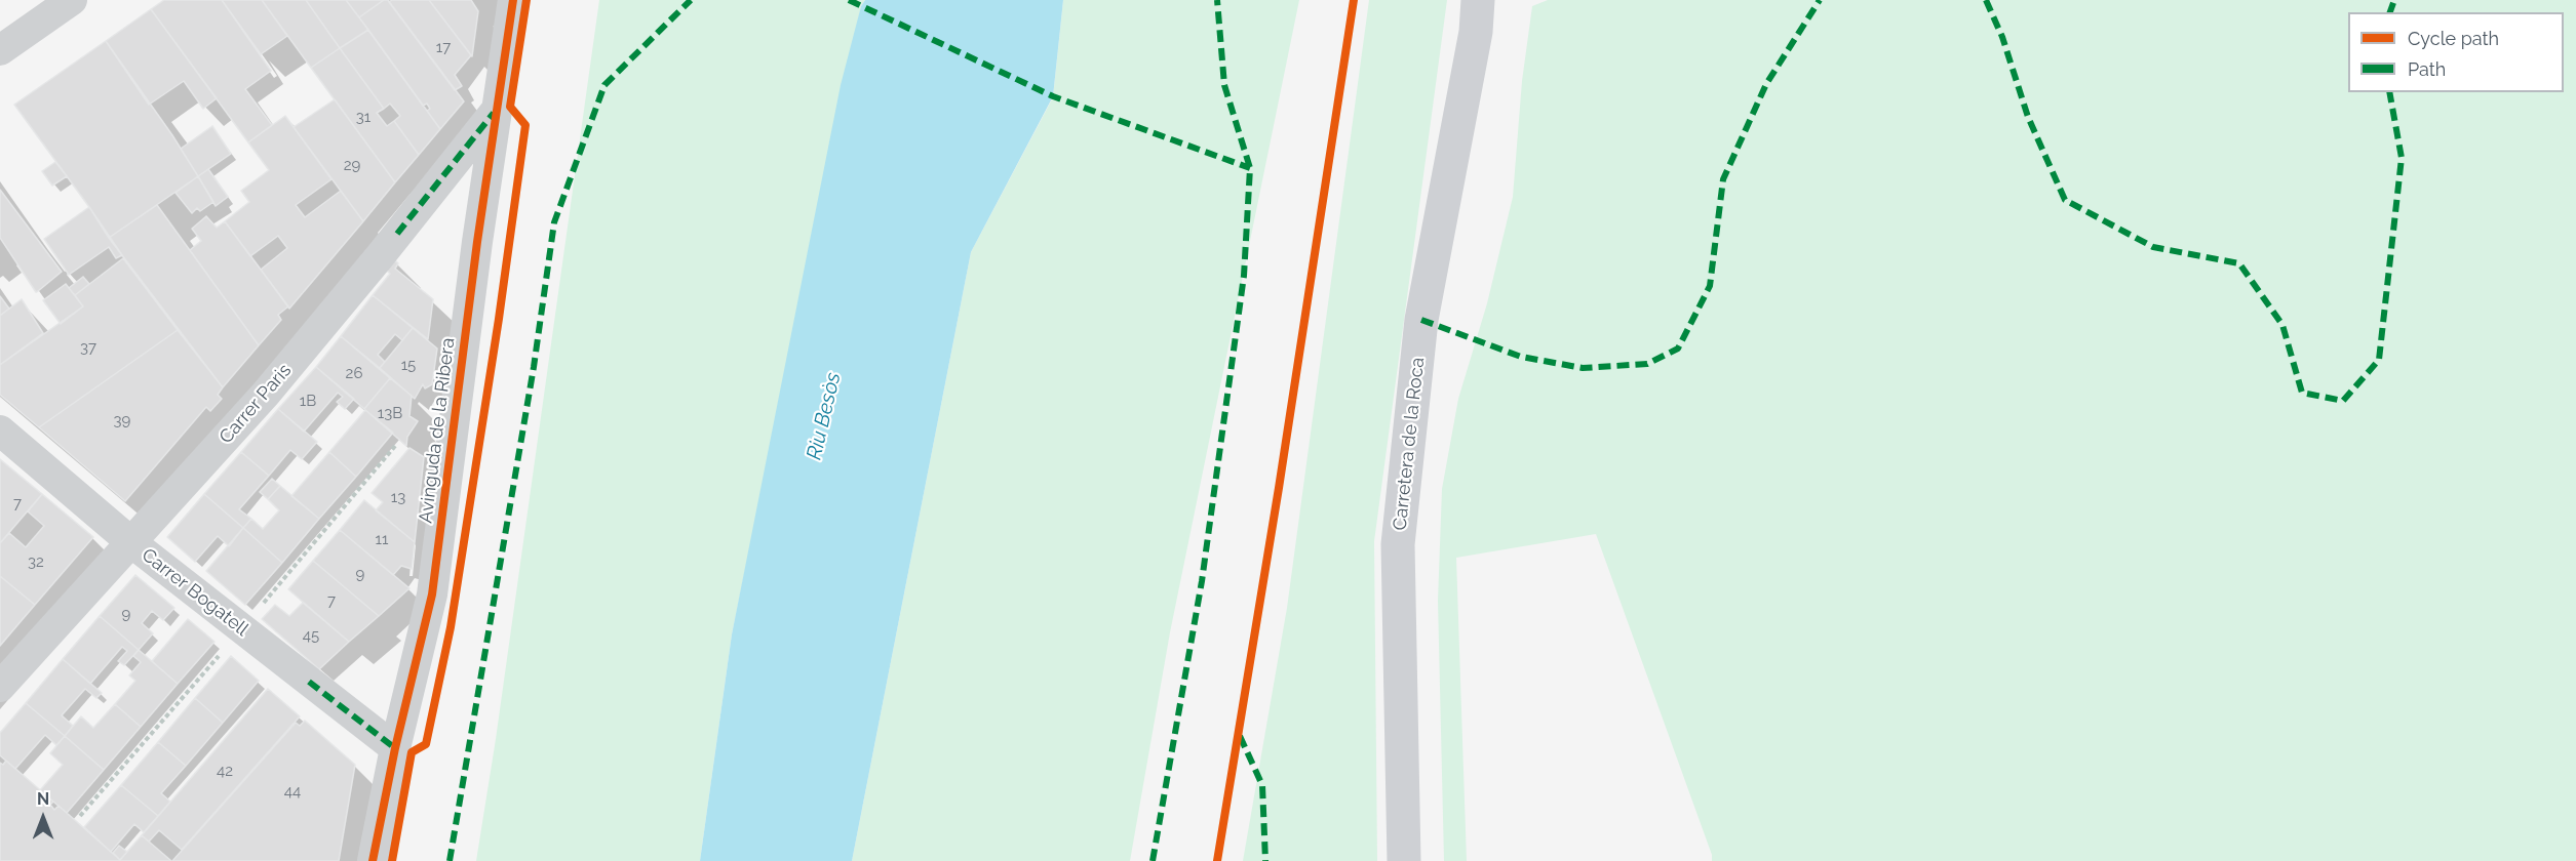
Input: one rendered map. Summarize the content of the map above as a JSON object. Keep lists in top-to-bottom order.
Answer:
{
  "streets": {
    "street": [
      "Carrer Paris",
      "Avinguda de la Ribera",
      "Carretera de la Roca",
      "Carrer Bogatell"
    ]
  },
  "crossings": [
    ["Carrer Paris", "Avinguda de la Ribera"],
    ["Carrer Paris", "Carrer Bogatell"],
    ["Avinguda de la Ribera", "Carrer Bogatell"]
  ],
  "water": ["Riu Besòs"],
  "house_numbers": [
    "17",
    "31",
    "29",
    "37",
    "15",
    "26",
    "1B",
    "13B",
    "39",
    "13",
    "7",
    "11",
    "32",
    "9",
    "7",
    "9",
    "45",
    "42",
    "44"
  ],
  "legend": ["Cycle path", "Path"],
  "north": "top"
}
